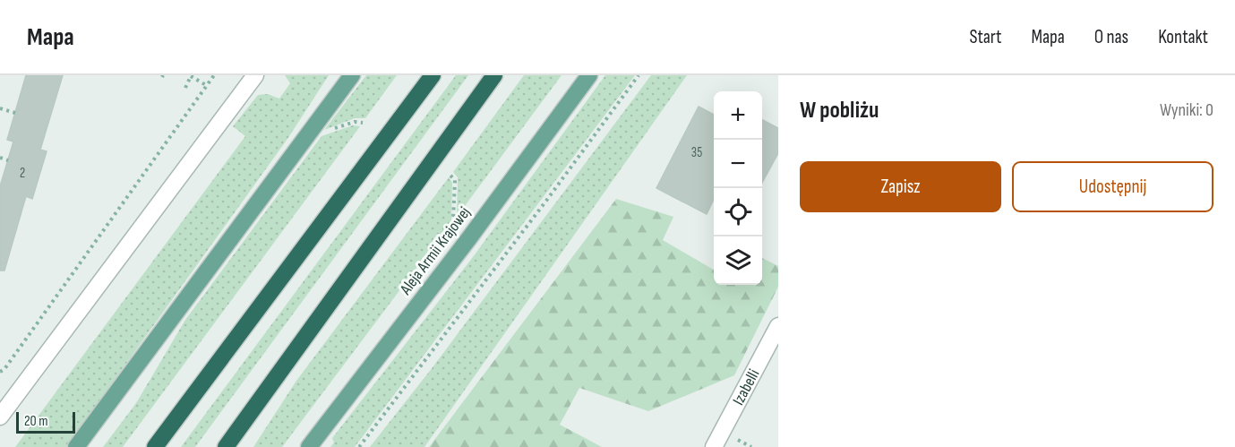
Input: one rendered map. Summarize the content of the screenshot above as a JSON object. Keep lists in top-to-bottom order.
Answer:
{
  "streets": {
    "main road": ["Aleja Armii Krajowej"],
    "street": ["Izabelli"]
  },
  "house_numbers": ["35", "2"],
  "scale_bar": "20 m",
  "page": {
    "header": "Mapa",
    "nav": [
      "Start",
      "Mapa",
      "O nas",
      "Kontakt"
    ],
    "heading": ["W pobliżu", "Wyniki: 0"],
    "map_buttons": ["+", "−"],
    "buttons": ["Zapisz", "Udostępnij"],
    "scale": "20 m"
  }
}
